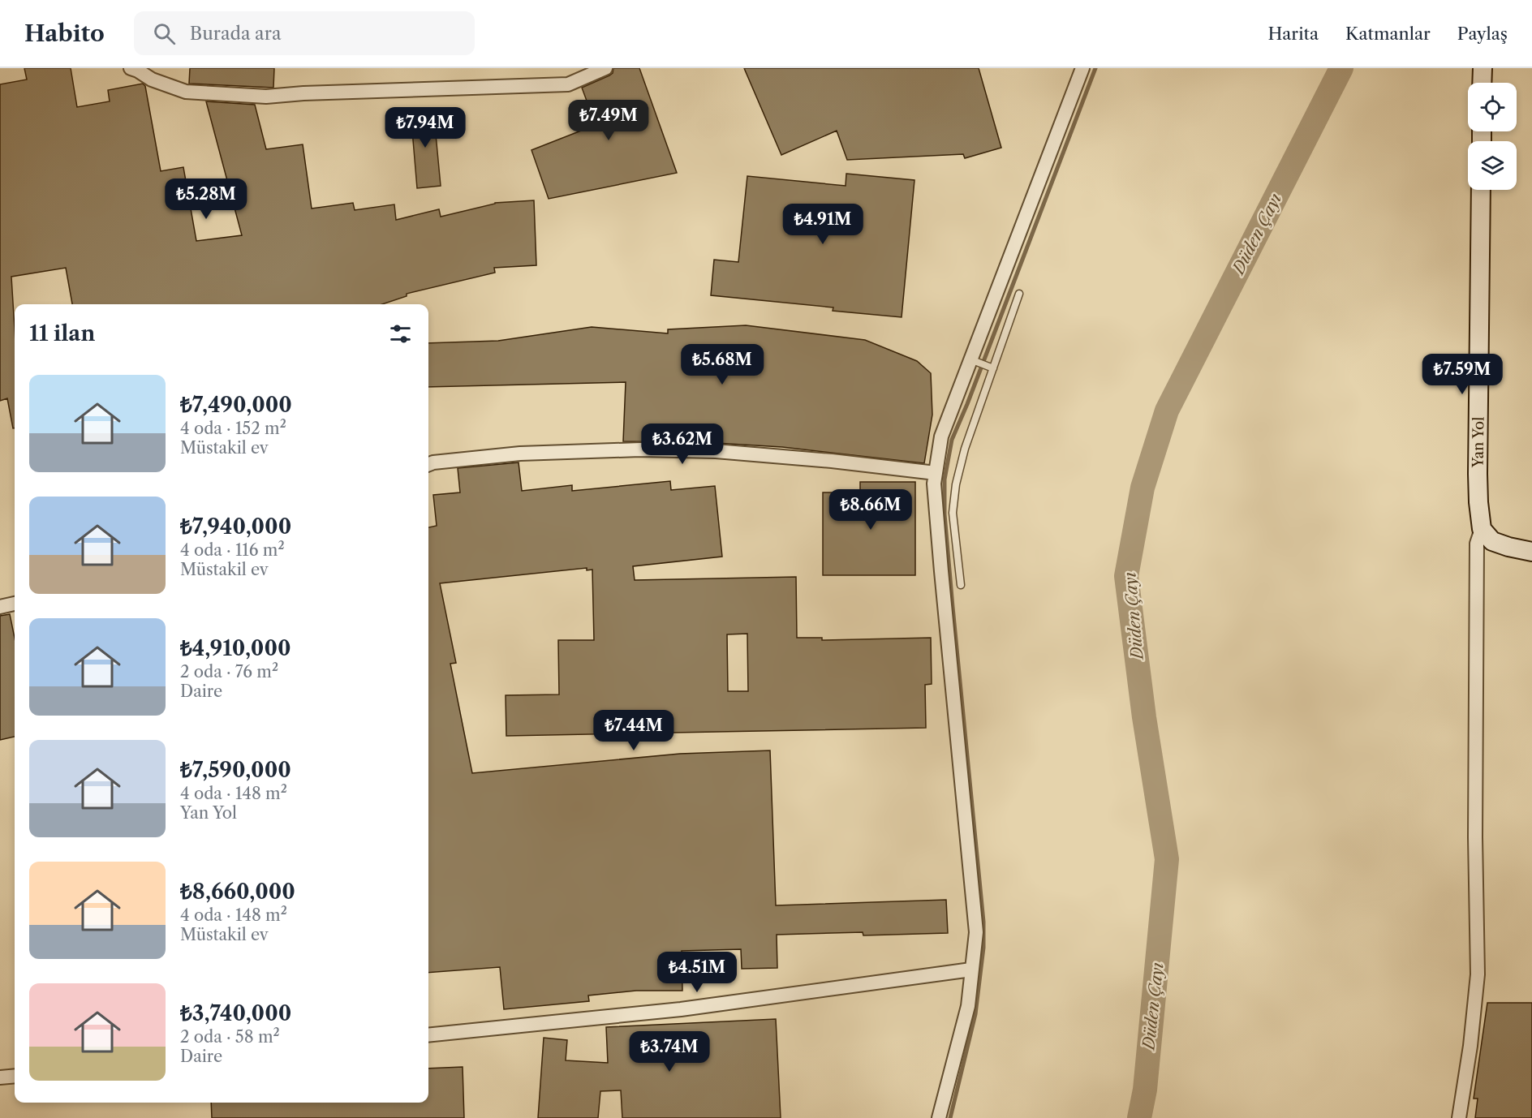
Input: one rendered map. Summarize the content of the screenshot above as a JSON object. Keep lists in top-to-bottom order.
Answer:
{
  "streets": {
    "street": ["Yan Yol"]
  },
  "water": ["Düden Çayı"],
  "page": {
    "header": "Habito",
    "search": "Burada ara",
    "nav": ["Harita", "Katmanlar", "Paylaş"],
    "price": [
      "₺7.49M",
      "₺7.94M",
      "₺5.28M",
      "₺4.91M",
      "₺5.68M",
      "₺7.59M",
      "₺3.62M",
      "₺8.66M",
      "₺7.44M",
      "₺4.51M",
      "₺3.74M"
    ],
    "heading": "11 ilan",
    "list": [
      {
        "name": "₺7,490,000",
        "note": "4 oda · 152 m² · Müstakil ev"
      },
      {
        "name": "₺7,940,000",
        "note": "4 oda · 116 m² · Müstakil ev"
      },
      {
        "name": "₺4,910,000",
        "note": "2 oda · 76 m² · Daire"
      },
      {
        "name": "₺7,590,000",
        "note": "4 oda · 148 m² · Yan Yol"
      },
      {
        "name": "₺8,660,000",
        "note": "4 oda · 148 m² · Müstakil ev"
      },
      {
        "name": "₺3,740,000",
        "note": "2 oda · 58 m² · Daire"
      }
    ]
  }
}
